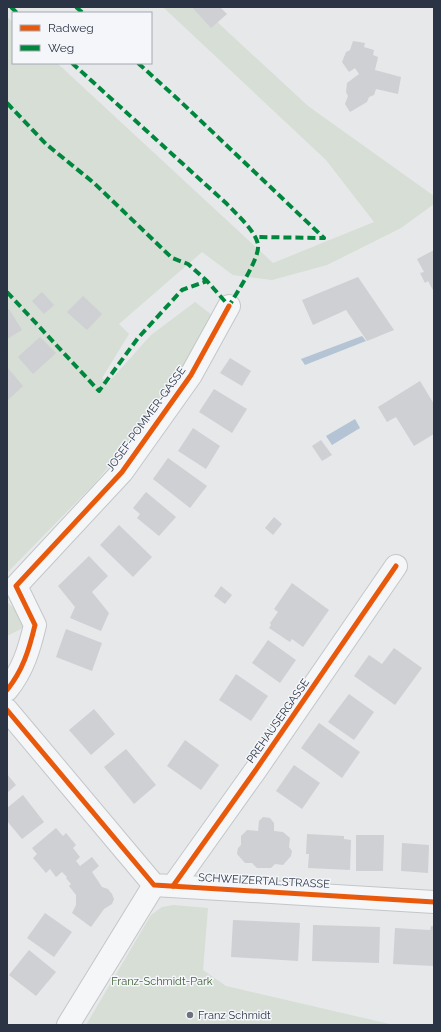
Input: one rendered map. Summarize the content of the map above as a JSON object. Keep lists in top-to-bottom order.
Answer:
{
  "streets": {
    "street": ["JOSEF-POMMER-GASSE", "PREHAUSERGASSE", "SCHWEIZERTALSTRASSE"]
  },
  "crossings": [
    ["PREHAUSERGASSE", "SCHWEIZERTALSTRASSE"]
  ],
  "parks": ["Franz-Schmidt-Park"],
  "places": ["Franz Schmidt"],
  "legend": ["Radweg", "Weg"]
}
